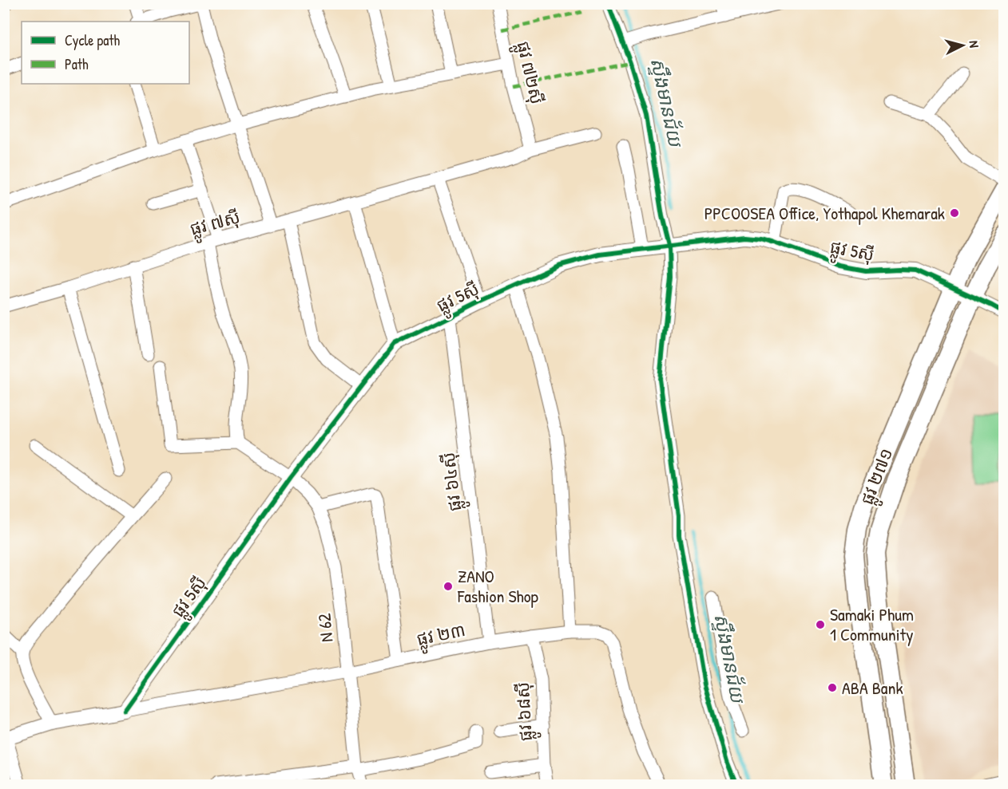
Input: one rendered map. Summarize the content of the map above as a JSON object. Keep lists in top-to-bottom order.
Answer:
{
  "streets": {
    "main road": ["ផ្លូវ ២៧១"],
    "street": [
      "ផ្លូវ ៧២ស៊ី",
      "ផ្លូវ ៧ស៊ី",
      "ផ្លូវ 5ស៊ី",
      "ផ្លូវ ៦៤ស៊ី",
      "N 62",
      "ផ្លូវ ២៣",
      "ផ្លូវ ៦៨ស៊ី"
    ]
  },
  "crossings": [
    ["ផ្លូវ ៧២ស៊ី", "ផ្លូវ ៧ស៊ី"],
    ["ផ្លូវ 5ស៊ី", "ផ្លូវ ២៧១"],
    ["ផ្លូវ 5ស៊ី", "ផ្លូវ ៦៤ស៊ី"],
    ["ផ្លូវ 5ស៊ី", "N 62"],
    ["ផ្លូវ 5ស៊ី", "ផ្លូវ ២៣"],
    ["ផ្លូវ ៦៤ស៊ី", "ផ្លូវ ២៣"],
    ["N 62", "ផ្លូវ ២៣"],
    ["ផ្លូវ ២៣", "ផ្លូវ ៦៨ស៊ី"]
  ],
  "water": ["ស្ទឹងមានជ័យ"],
  "places": [
    "PPCOOSEA Office, Yothapol Khemarak",
    "ZANO Fashion Shop",
    "Samaki Phum 1 Community",
    "ABA Bank"
  ],
  "legend": ["Cycle path", "Path"],
  "north": "right"
}
